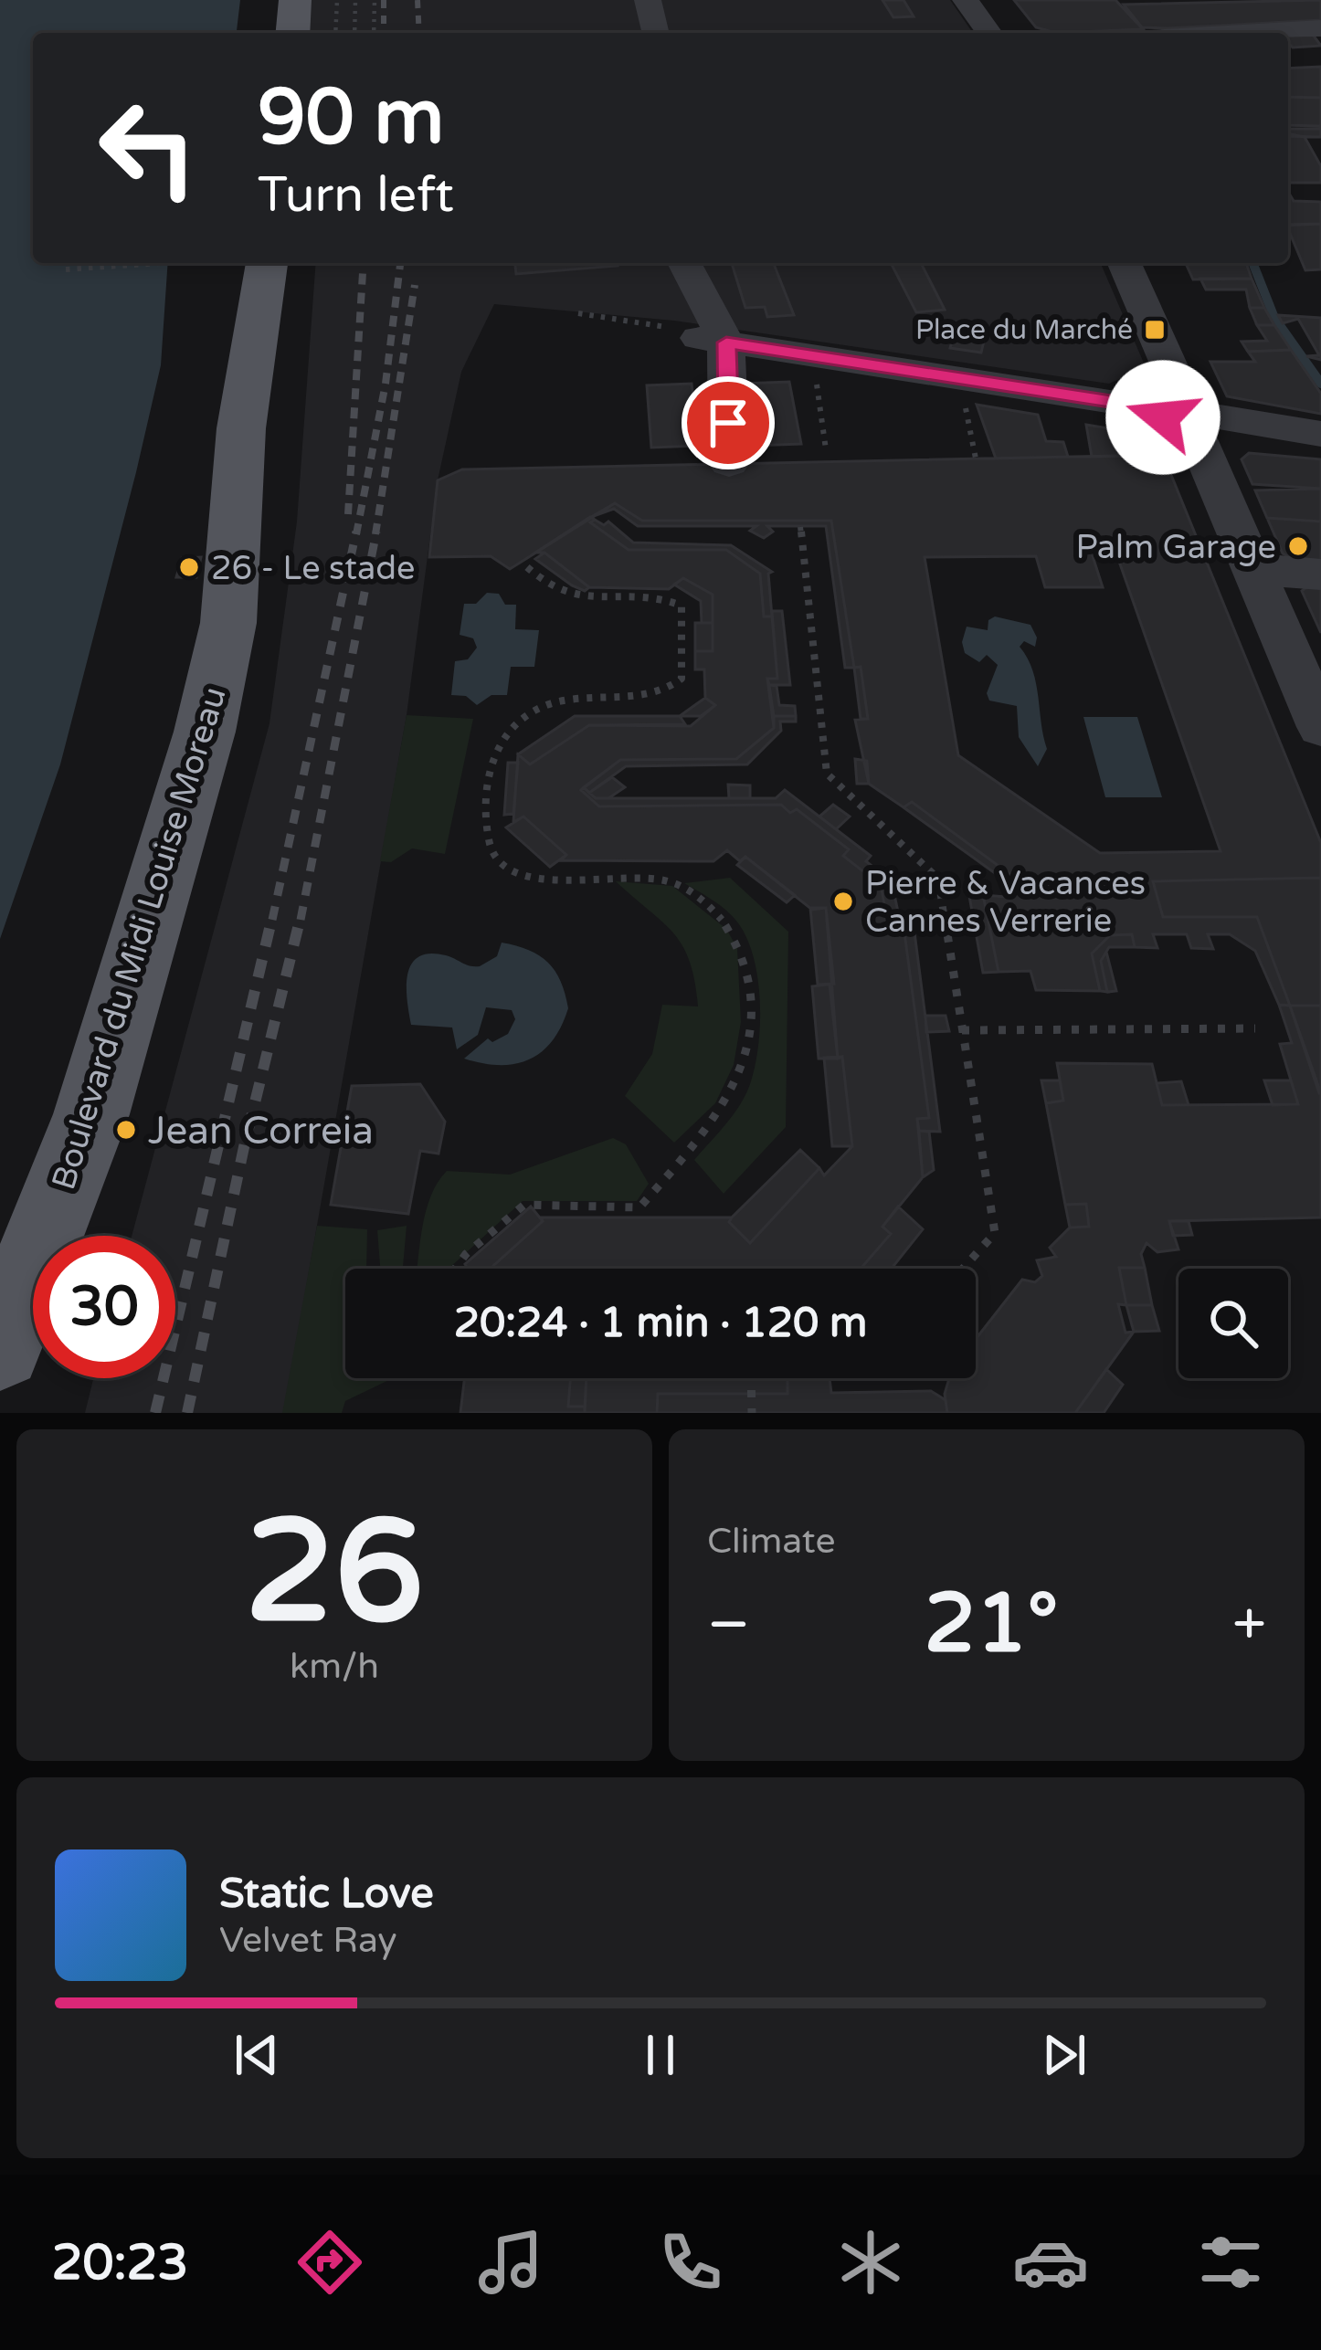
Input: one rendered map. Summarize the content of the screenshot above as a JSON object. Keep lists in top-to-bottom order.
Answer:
{
  "streets": {
    "main road": ["Boulevard du Midi Louise Moreau"]
  },
  "places": {
    "transit": ["Place du Marché"],
    "other": [
      "Palm Garage",
      "26 - Le stade",
      "Pierre & Vacances Cannes Verrerie",
      "Jean Correia"
    ]
  },
  "page": {
    "turn": ["90 m", "Turn left"],
    "limit": "30",
    "trip": "20:24 · 1 min · 120 m",
    "tile": [
      ["26", "km/h"],
      "Climate"
    ],
    "heat": ["−", "21°", "+"],
    "song": ["Static Love", "Velvet Ray"],
    "tabs": "20:23"
  }
}
